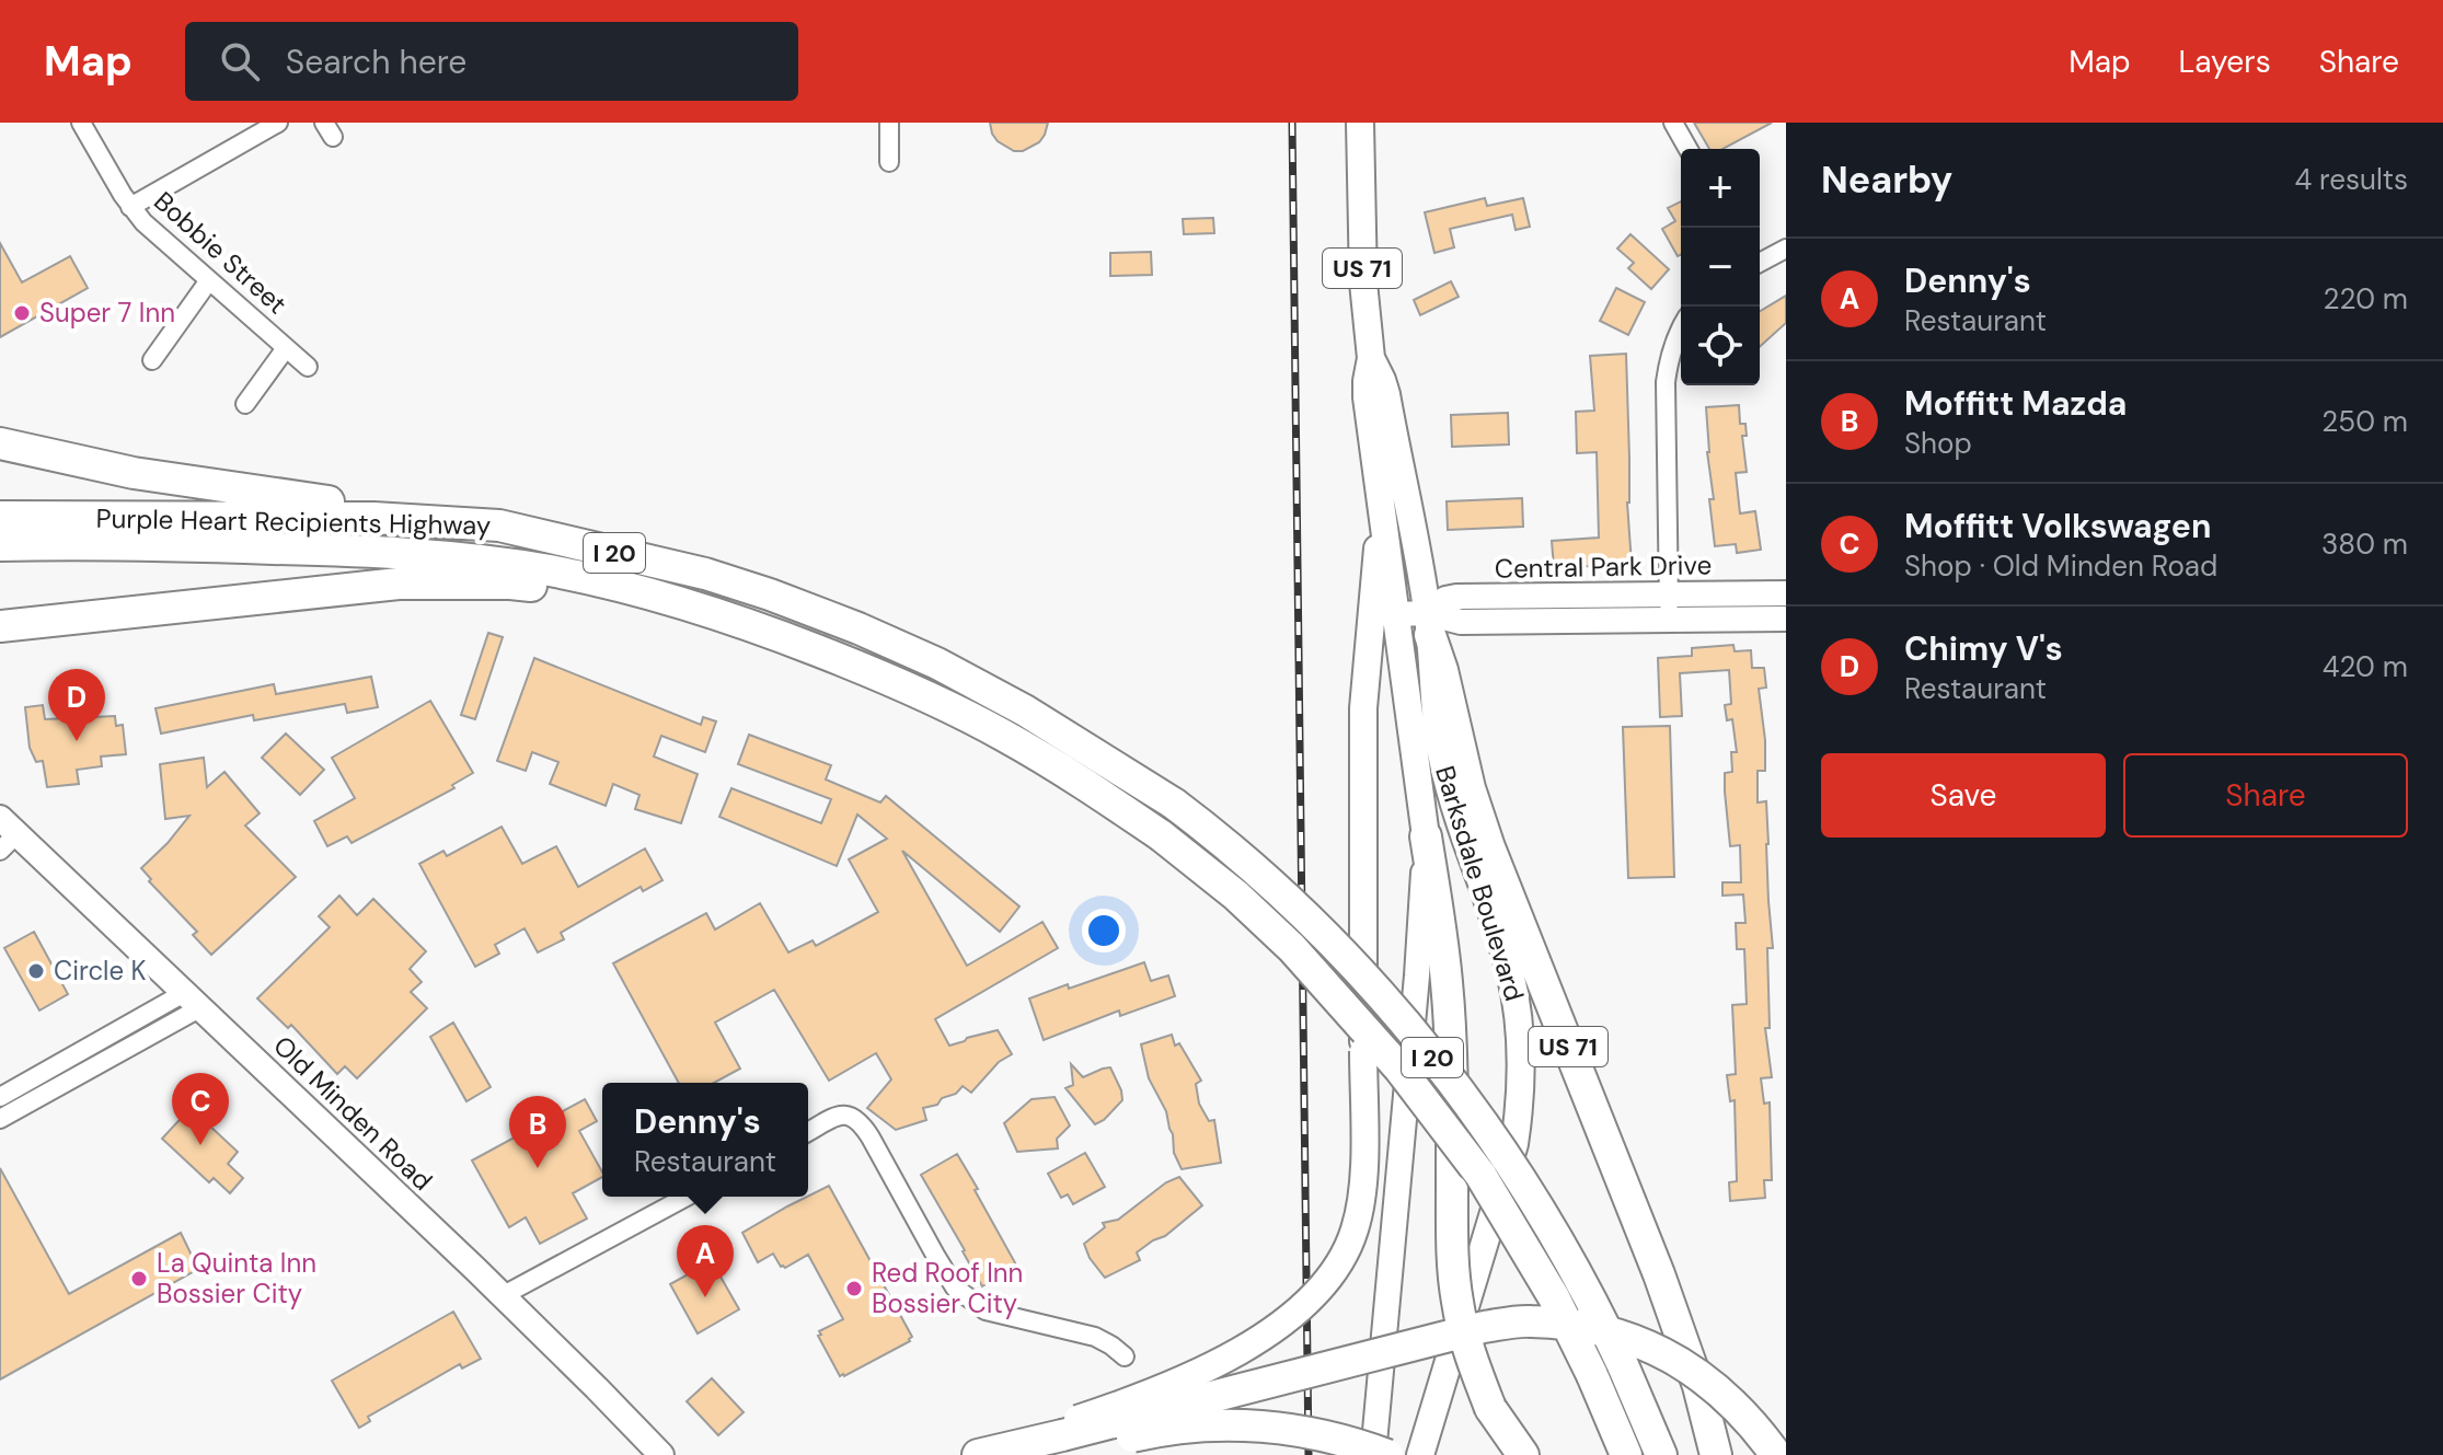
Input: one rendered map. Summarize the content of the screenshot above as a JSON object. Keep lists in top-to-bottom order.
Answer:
{
  "streets": {
    "highway": ["US 71", "Purple Heart Recipients Highway", "I 20"],
    "main road": ["Central Park Drive", "Barksdale Boulevard", "Old Minden Road"],
    "street": ["Bobbie Street"]
  },
  "crossings": [
    ["US 71", "Central Park Drive"],
    ["US 71", "Barksdale Boulevard"],
    ["Central Park Drive", "Barksdale Boulevard"]
  ],
  "places": [
    "Super 7 Inn",
    "Circle K",
    "La Quinta Inn Bossier City",
    "Red Roof Inn Bossier City"
  ],
  "page": {
    "header": "Map",
    "search": "Search here",
    "nav": ["Map", "Layers", "Share"],
    "heading": ["Nearby", "4 results"],
    "map_buttons": ["+", "−"],
    "list": [
      {
        "mark": "A",
        "name": "Denny's",
        "note": "Restaurant",
        "value": "220 m"
      },
      {
        "mark": "B",
        "name": "Moffitt Mazda",
        "note": "Shop",
        "value": "250 m"
      },
      {
        "mark": "C",
        "name": "Moffitt Volkswagen",
        "note": "Shop · Old Minden Road",
        "value": "380 m"
      },
      {
        "mark": "D",
        "name": "Chimy V's",
        "note": "Restaurant",
        "value": "420 m"
      }
    ],
    "pins": [
      "D",
      "C",
      "B",
      "A"
    ],
    "buttons": ["Save", "Share"],
    "popup": ["Denny's", "Restaurant"]
  }
}
